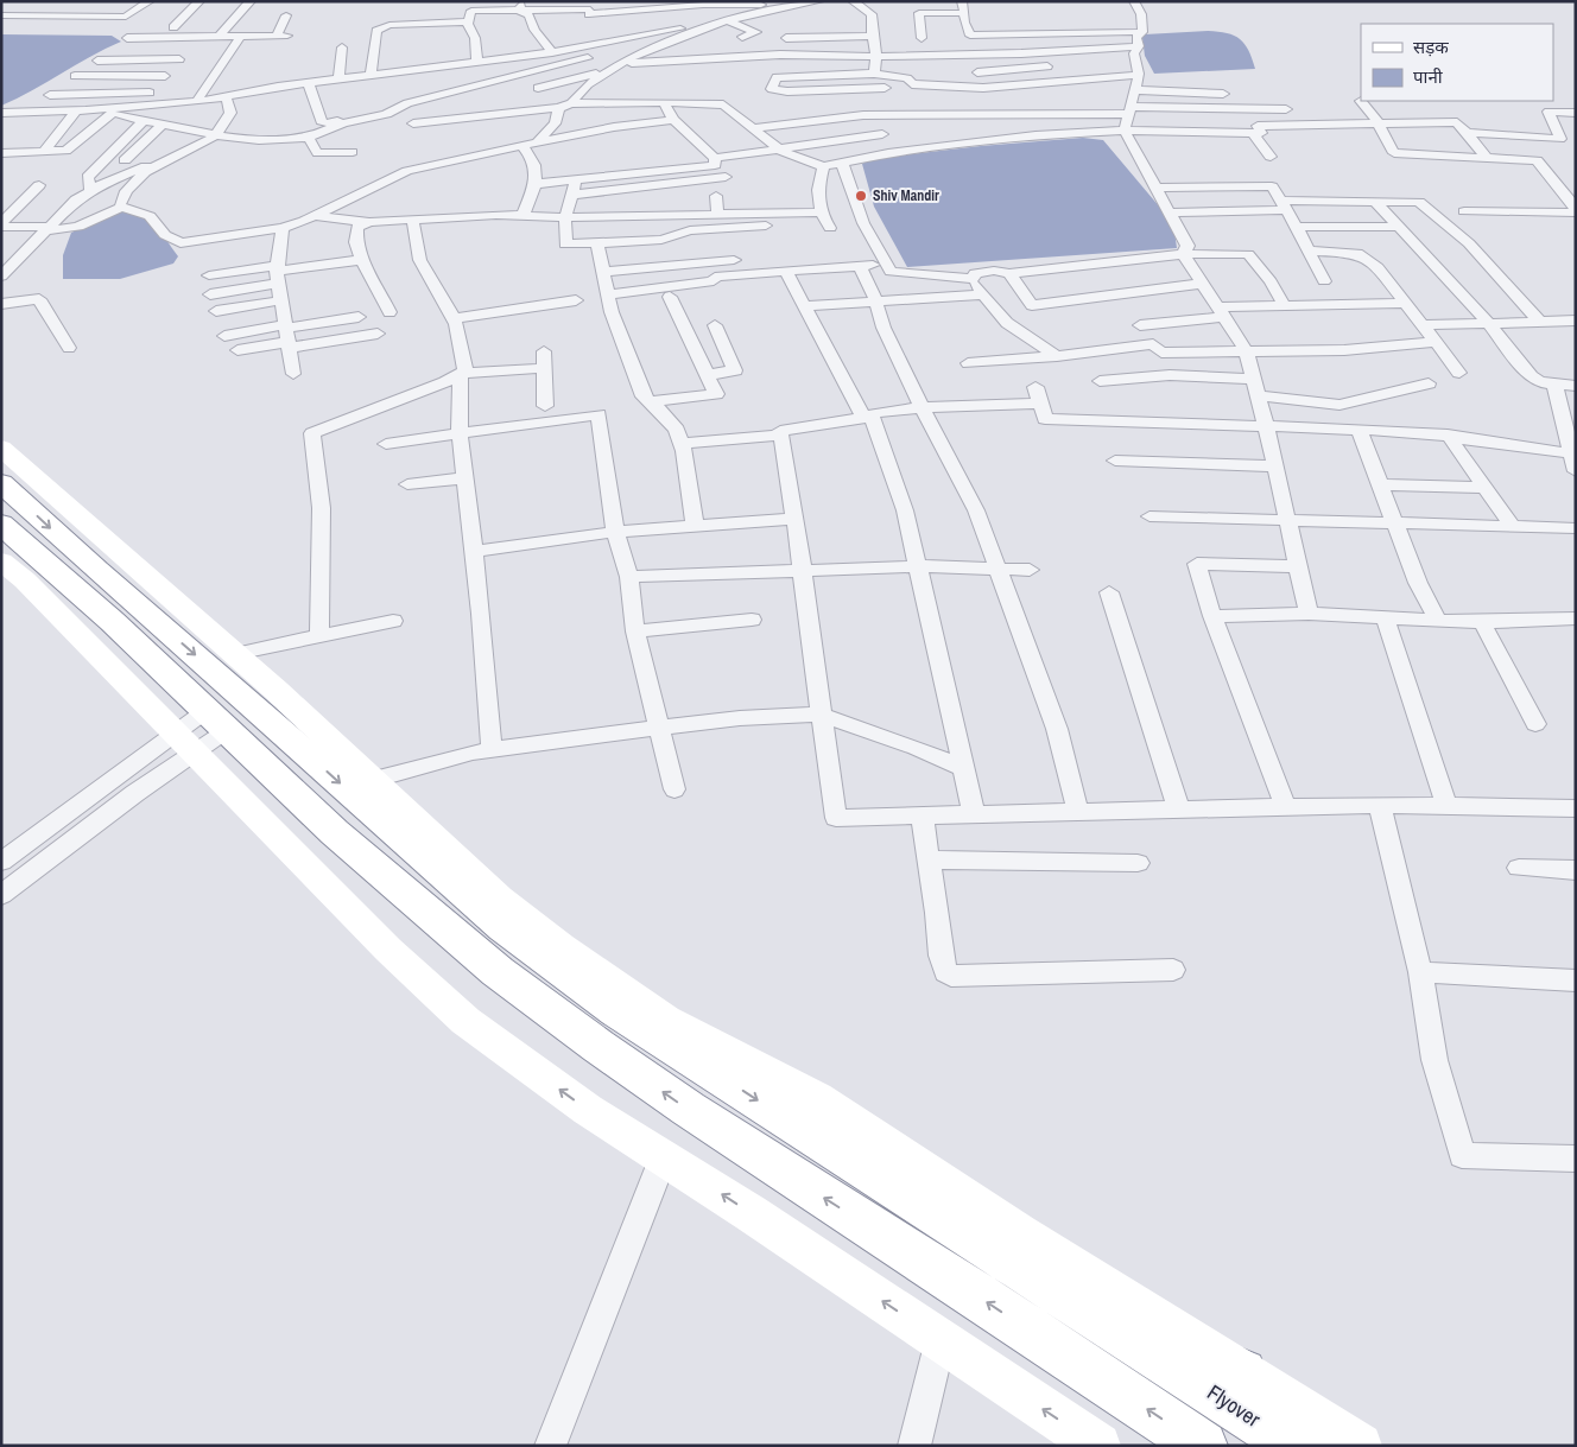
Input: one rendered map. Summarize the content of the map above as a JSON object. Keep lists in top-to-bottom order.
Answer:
{
  "streets": {
    "highway": ["Flyover"]
  },
  "places": ["Shiv Mandir"],
  "legend": ["सड़क", "पानी"]
}
